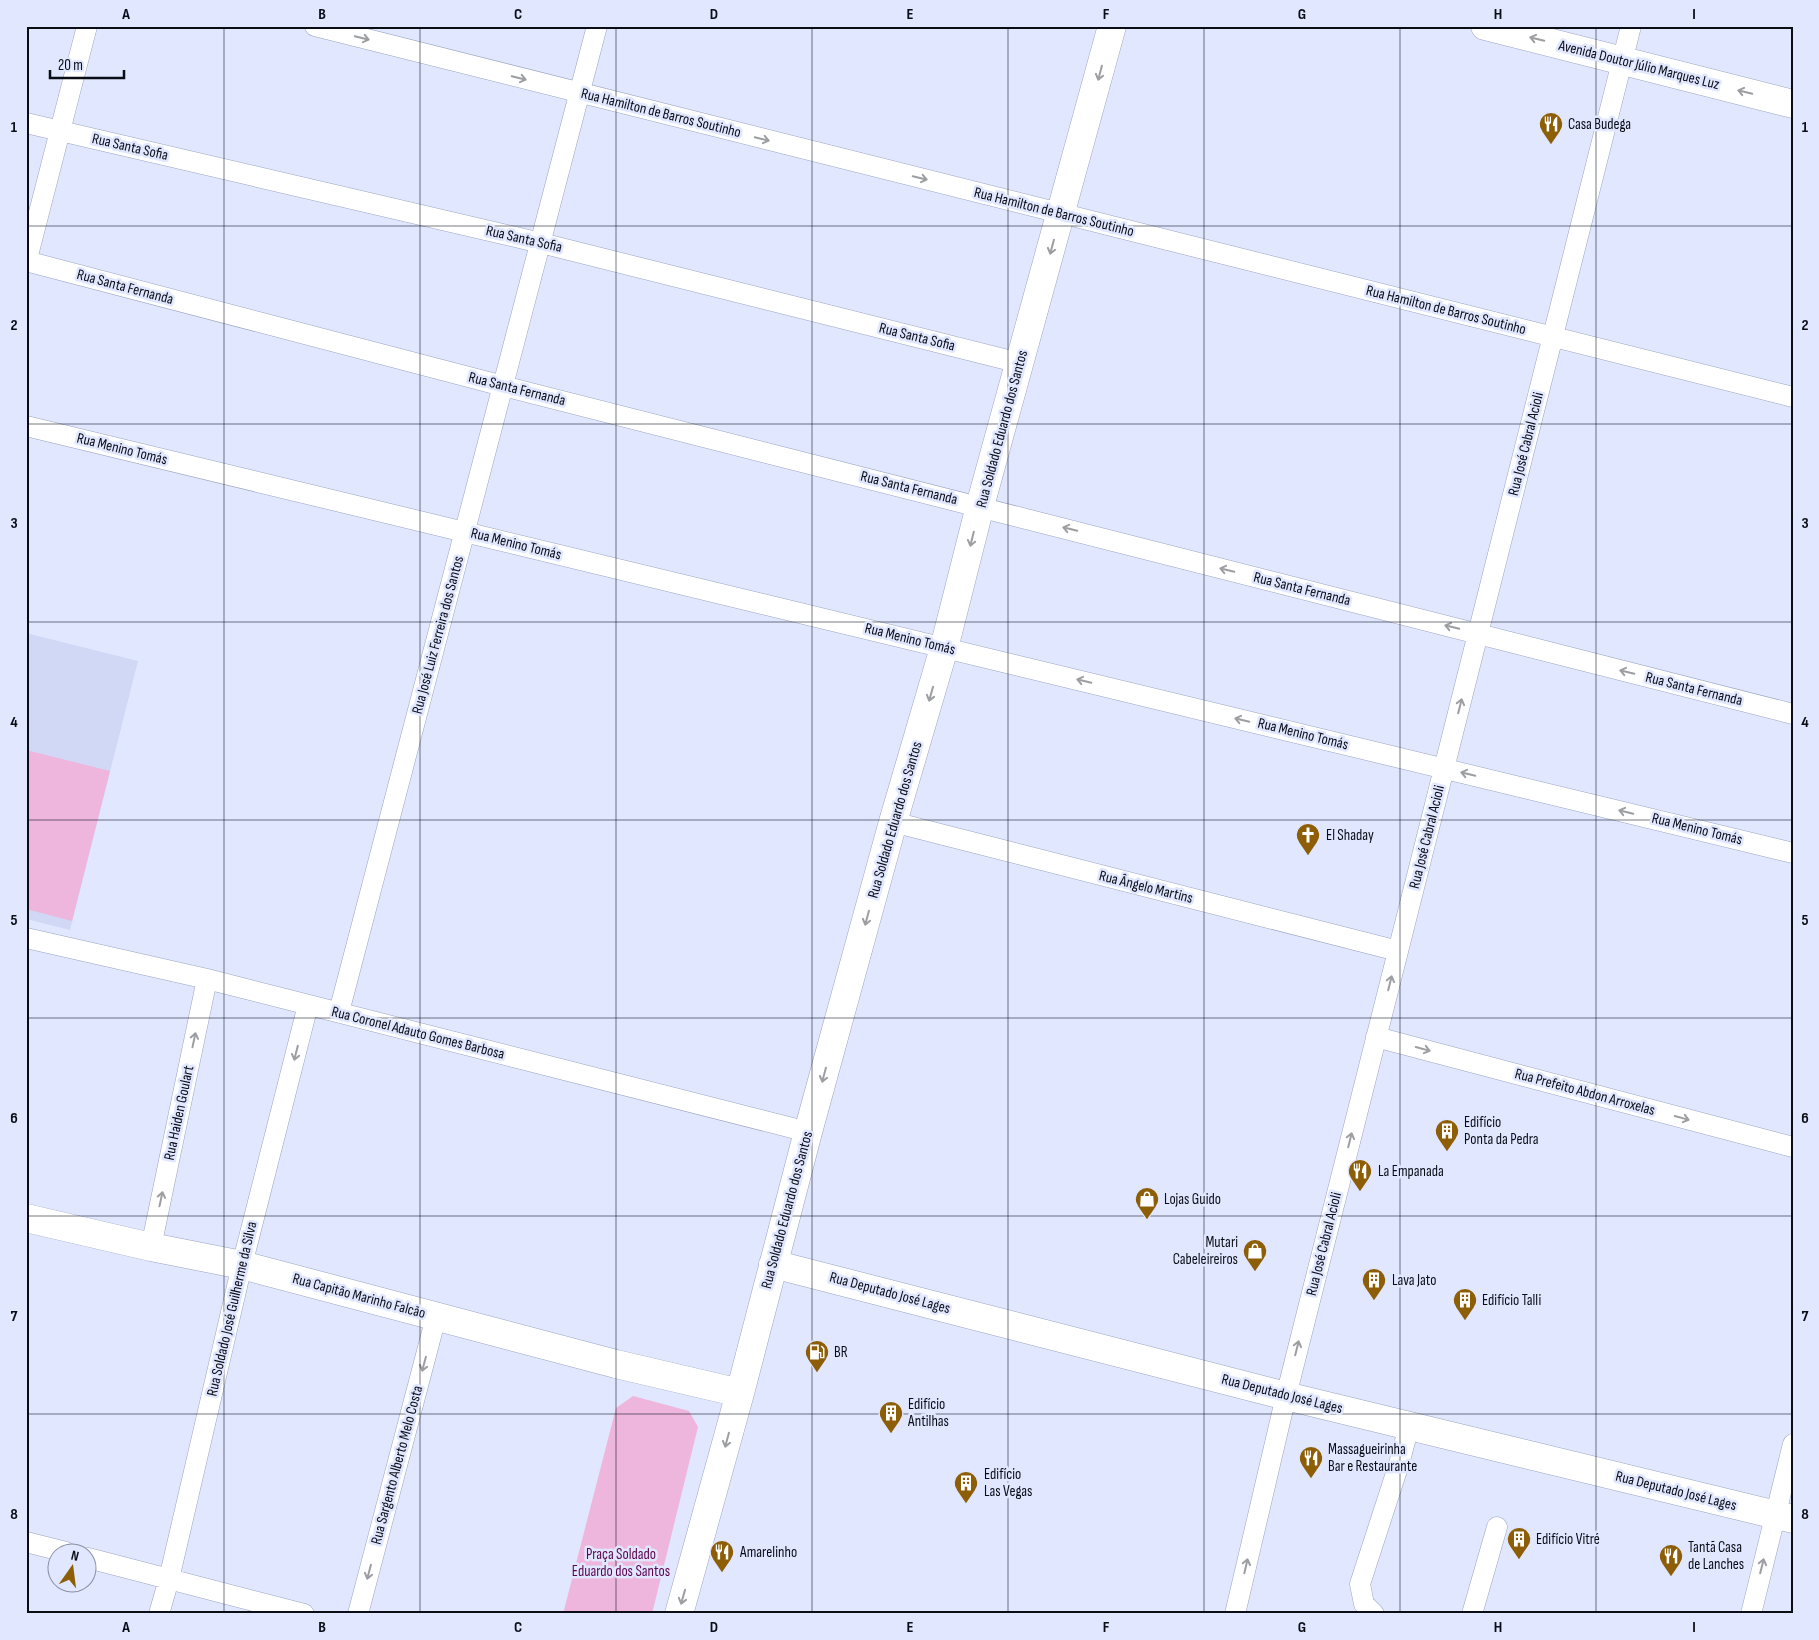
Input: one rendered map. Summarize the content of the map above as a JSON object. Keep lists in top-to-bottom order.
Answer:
{
  "streets": {
    "street": [
      "Avenida Doutor Júlio Marques Luz",
      "Rua Hamilton de Barros Soutinho",
      "Rua Santa Sofia",
      "Rua Santa Fernanda",
      "Rua Soldado Eduardo dos Santos",
      "Rua José Cabral Acioli",
      "Rua Menino Tomás",
      "Rua José Luiz Ferreira dos Santos",
      "Rua Ângelo Martins",
      "Rua Coronel Adauto Gomes Barbosa",
      "Rua Prefeito Abdon Arroxelas",
      "Rua Haiden Goulart",
      "Rua Deputado José Lages",
      "Rua Capitão Marinho Falcão",
      "Rua Soldado José Guilherme da Silva",
      "Rua Sargento Alberto Melo Costa"
    ]
  },
  "crossings": [
    ["Avenida Doutor Júlio Marques Luz", "Rua José Cabral Acioli"],
    ["Rua Hamilton de Barros Soutinho", "Rua Soldado Eduardo dos Santos"],
    ["Rua Hamilton de Barros Soutinho", "Rua José Cabral Acioli"],
    ["Rua Hamilton de Barros Soutinho", "Rua José Luiz Ferreira dos Santos"],
    ["Rua Santa Sofia", "Rua Soldado Eduardo dos Santos"],
    ["Rua Santa Sofia", "Rua José Luiz Ferreira dos Santos"],
    ["Rua Santa Fernanda", "Rua Soldado Eduardo dos Santos"],
    ["Rua Santa Fernanda", "Rua José Cabral Acioli"],
    ["Rua Santa Fernanda", "Rua José Luiz Ferreira dos Santos"],
    ["Rua Soldado Eduardo dos Santos", "Rua Menino Tomás"],
    ["Rua Soldado Eduardo dos Santos", "Rua Ângelo Martins"],
    ["Rua Soldado Eduardo dos Santos", "Rua Coronel Adauto Gomes Barbosa"],
    ["Rua Soldado Eduardo dos Santos", "Rua Deputado José Lages"],
    ["Rua Soldado Eduardo dos Santos", "Rua Capitão Marinho Falcão"],
    ["Rua José Cabral Acioli", "Rua Menino Tomás"],
    ["Rua José Cabral Acioli", "Rua Ângelo Martins"],
    ["Rua José Cabral Acioli", "Rua Prefeito Abdon Arroxelas"],
    ["Rua José Cabral Acioli", "Rua Deputado José Lages"],
    ["Rua Menino Tomás", "Rua José Luiz Ferreira dos Santos"],
    ["Rua José Luiz Ferreira dos Santos", "Rua Coronel Adauto Gomes Barbosa"],
    ["Rua Coronel Adauto Gomes Barbosa", "Rua Haiden Goulart"],
    ["Rua Coronel Adauto Gomes Barbosa", "Rua Soldado José Guilherme da Silva"],
    ["Rua Haiden Goulart", "Rua Capitão Marinho Falcão"],
    ["Rua Capitão Marinho Falcão", "Rua Soldado José Guilherme da Silva"],
    ["Rua Capitão Marinho Falcão", "Rua Sargento Alberto Melo Costa"]
  ],
  "one_way": [
    "Avenida Doutor Júlio Marques Luz",
    "Rua Hamilton de Barros Soutinho",
    "Rua Santa Fernanda",
    "Rua Soldado Eduardo dos Santos",
    "Rua José Cabral Acioli",
    "Rua Menino Tomás",
    "Rua Prefeito Abdon Arroxelas",
    "Rua Haiden Goulart",
    "Rua Soldado José Guilherme da Silva",
    "Rua Sargento Alberto Melo Costa"
  ],
  "parks": ["Praça Soldado Eduardo dos Santos"],
  "places": {
    "restaurant": [
      "Casa Budega",
      "La Empanada",
      "Massagueirinha Bar e Restaurante",
      "Amarelinho",
      "Tantã Casa de Lanches"
    ],
    "church": ["El Shaday"],
    "building": [
      "Edifício Ponta da Pedra",
      "Lava Jato",
      "Edifício Talli",
      "Edifício Antilhas",
      "Edifício Las Vegas",
      "Edifício Vitré"
    ],
    "shop": ["Lojas Guido", "Mutari Cabeleireiros"],
    "fuel station": ["BR"]
  },
  "scale_bar": "20 m",
  "north": "top",
  "grid": {
    "columns": [
      "A",
      "B",
      "C",
      "D",
      "E",
      "F",
      "G",
      "H",
      "I"
    ],
    "rows": [
      "1",
      "2",
      "3",
      "4",
      "5",
      "6",
      "7",
      "8"
    ]
  }
}
